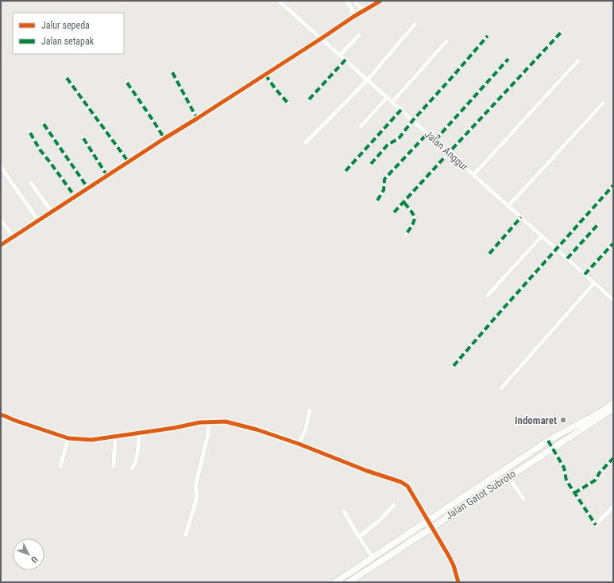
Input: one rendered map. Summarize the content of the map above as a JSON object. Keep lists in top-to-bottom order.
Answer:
{
  "streets": {
    "main road": ["Jalan Gatot Subroto"],
    "street": ["Jalan Anggur"]
  },
  "places": ["Indomaret"],
  "legend": ["Jalur sepeda", "Jalan setapak"],
  "north": "bottom right"
}
